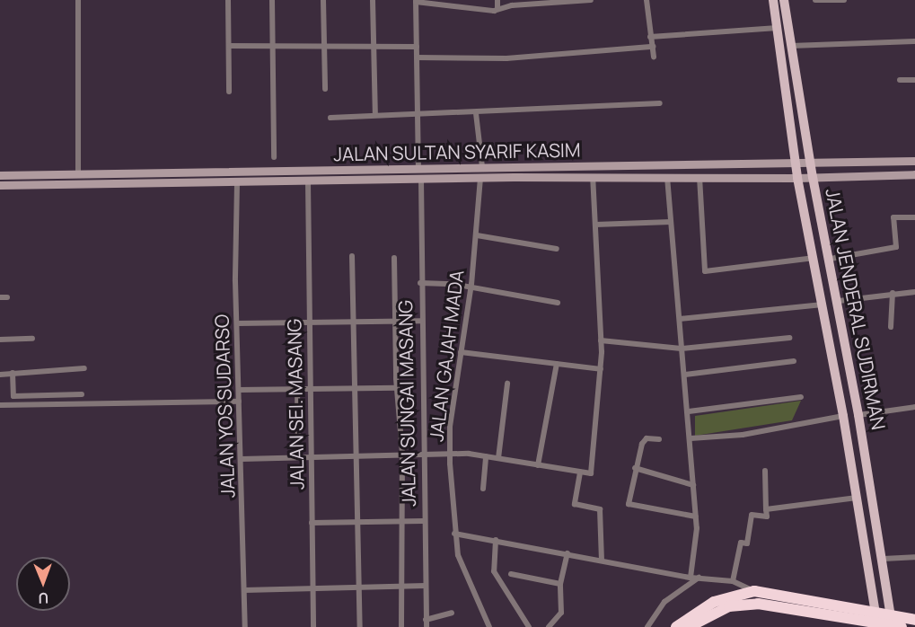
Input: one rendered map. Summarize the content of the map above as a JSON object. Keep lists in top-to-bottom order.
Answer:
{
  "streets": {
    "main road": ["JALAN JENDERAL SUDIRMAN"],
    "street": [
      "JALAN SULTAN SYARIF KASIM",
      "JALAN GAJAH MADA",
      "JALAN SUNGAI MASANG",
      "JALAN SEI. MASANG",
      "JALAN YOS SUDARSO"
    ]
  },
  "crossings": [
    ["JALAN SULTAN SYARIF KASIM", "JALAN JENDERAL SUDIRMAN"],
    ["JALAN SULTAN SYARIF KASIM", "JALAN GAJAH MADA"],
    ["JALAN SULTAN SYARIF KASIM", "JALAN SUNGAI MASANG"],
    ["JALAN SULTAN SYARIF KASIM", "JALAN SEI. MASANG"],
    ["JALAN SULTAN SYARIF KASIM", "JALAN YOS SUDARSO"]
  ],
  "north": "bottom"
}
